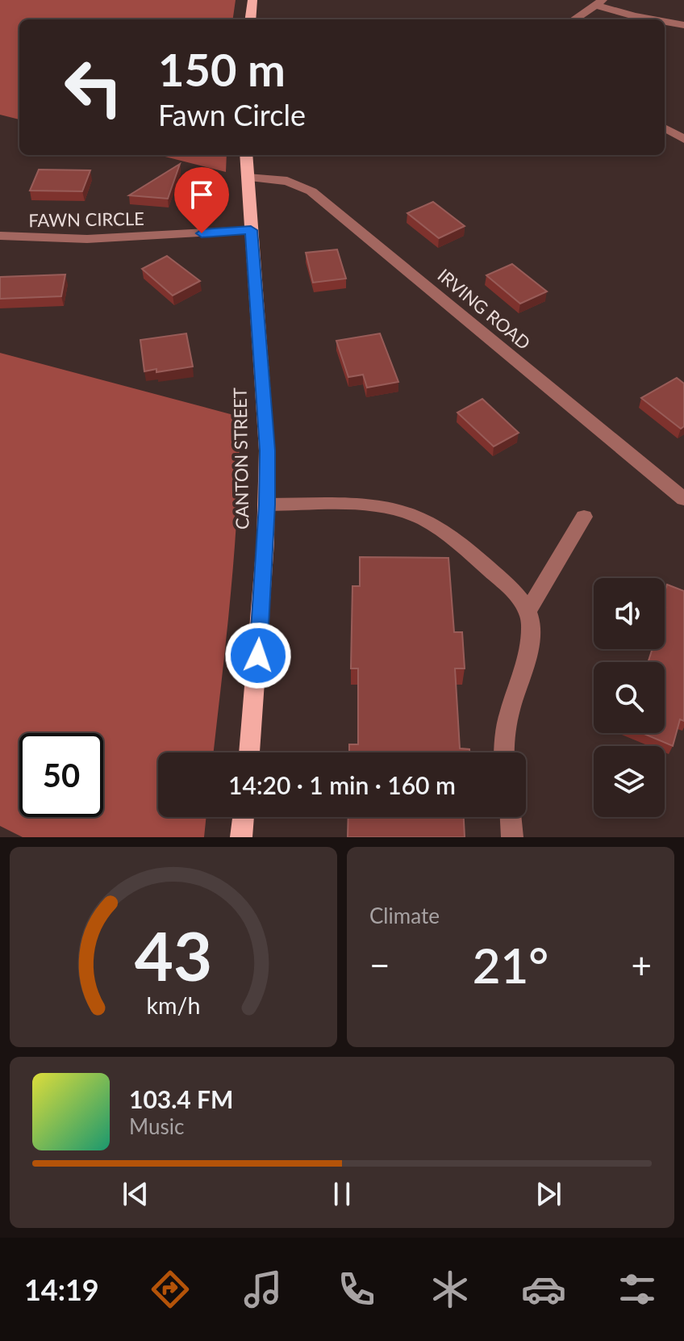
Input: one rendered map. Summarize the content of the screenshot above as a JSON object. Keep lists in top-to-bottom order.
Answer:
{
  "streets": {
    "main road": ["CANTON STREET"],
    "street": ["FAWN CIRCLE", "IRVING ROAD"]
  },
  "crossings": [
    ["FAWN CIRCLE", "CANTON STREET"],
    ["IRVING ROAD", "CANTON STREET"]
  ],
  "page": {
    "turn": ["150 m", "Fawn Circle"],
    "limit": "50",
    "trip": "14:20 · 1 min · 160 m",
    "tile": "Climate",
    "heat": ["−", "21°", "+"],
    "song": ["103.4 FM", "Music"],
    "tabs": "14:19",
    "gauge": ["43", "km/h"]
  }
}
